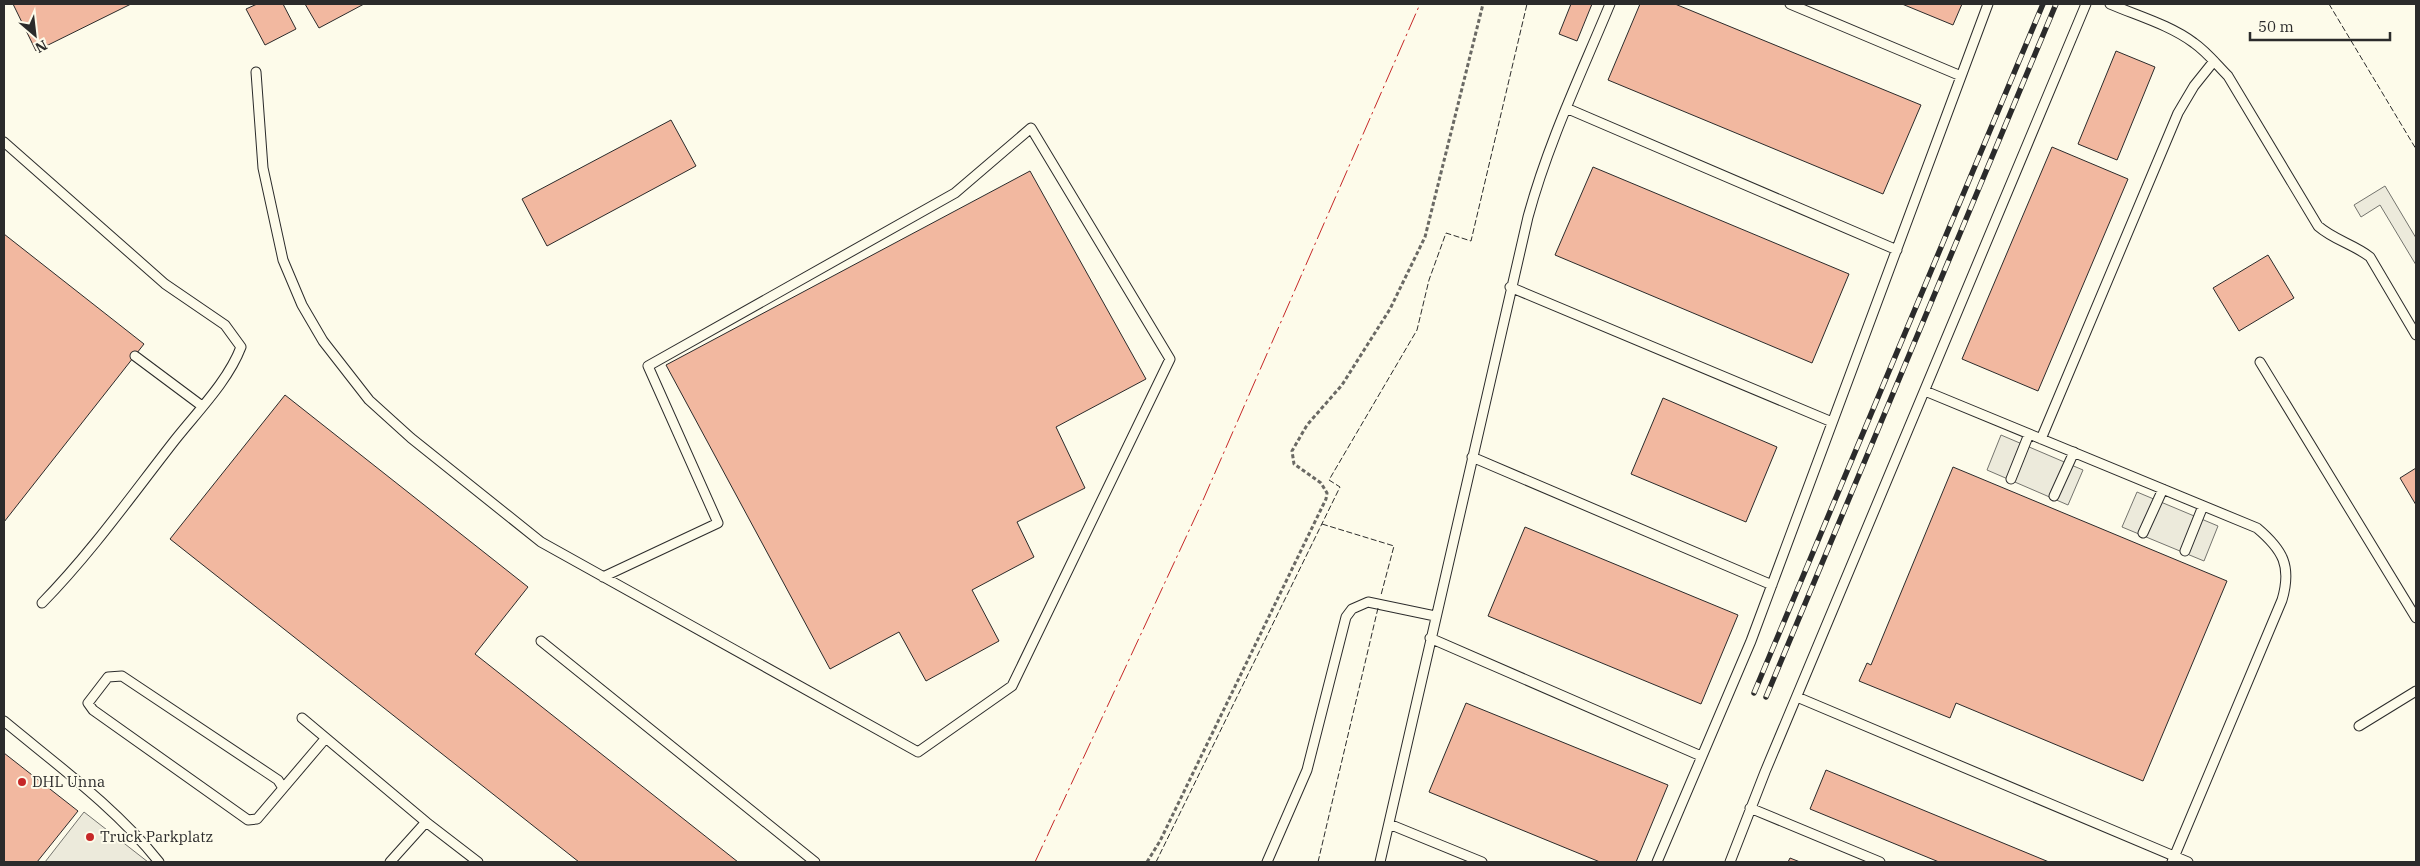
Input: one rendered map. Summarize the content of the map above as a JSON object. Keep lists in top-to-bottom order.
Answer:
{
  "places": ["DHL Unna", "Truck Parkplatz"],
  "scale_bar": "50 m",
  "north": "bottom right"
}
